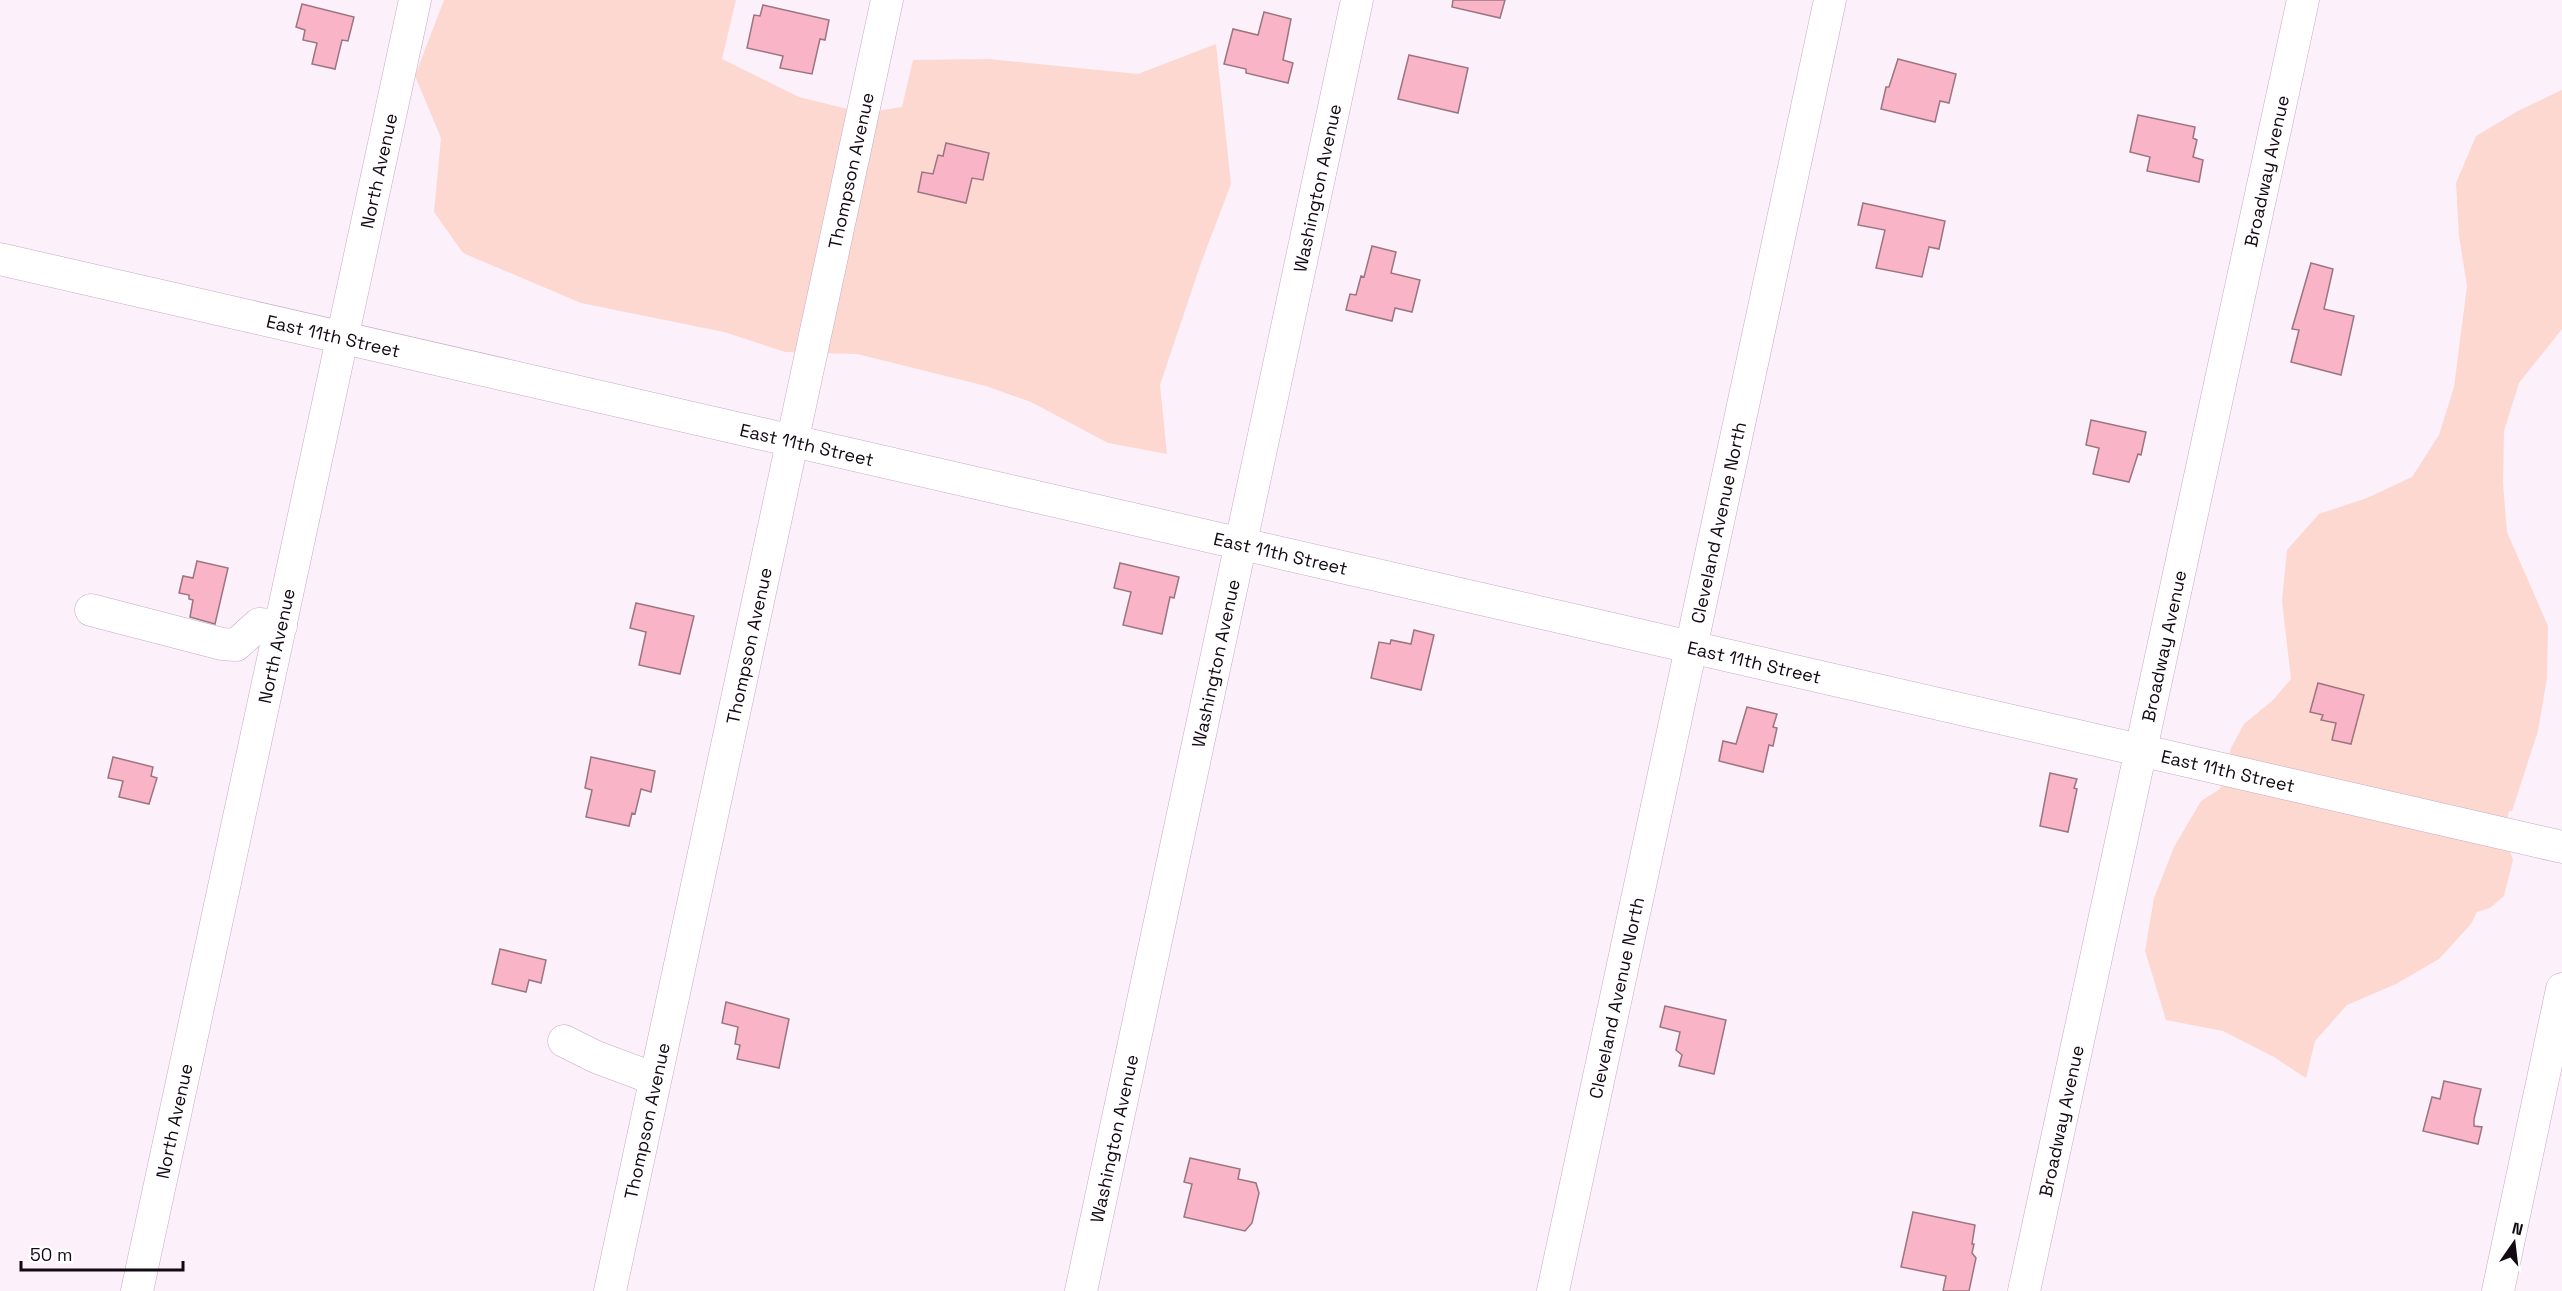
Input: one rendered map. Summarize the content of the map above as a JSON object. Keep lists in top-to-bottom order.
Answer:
{
  "streets": {
    "street": [
      "Thompson Avenue",
      "North Avenue",
      "Broadway Avenue",
      "Washington Avenue",
      "East 11th Street",
      "Cleveland Avenue North"
    ]
  },
  "crossings": [
    ["Thompson Avenue", "East 11th Street"],
    ["North Avenue", "East 11th Street"],
    ["Broadway Avenue", "East 11th Street"],
    ["Washington Avenue", "East 11th Street"],
    ["East 11th Street", "Cleveland Avenue North"]
  ],
  "scale_bar": "50 m",
  "north": "top"
}
